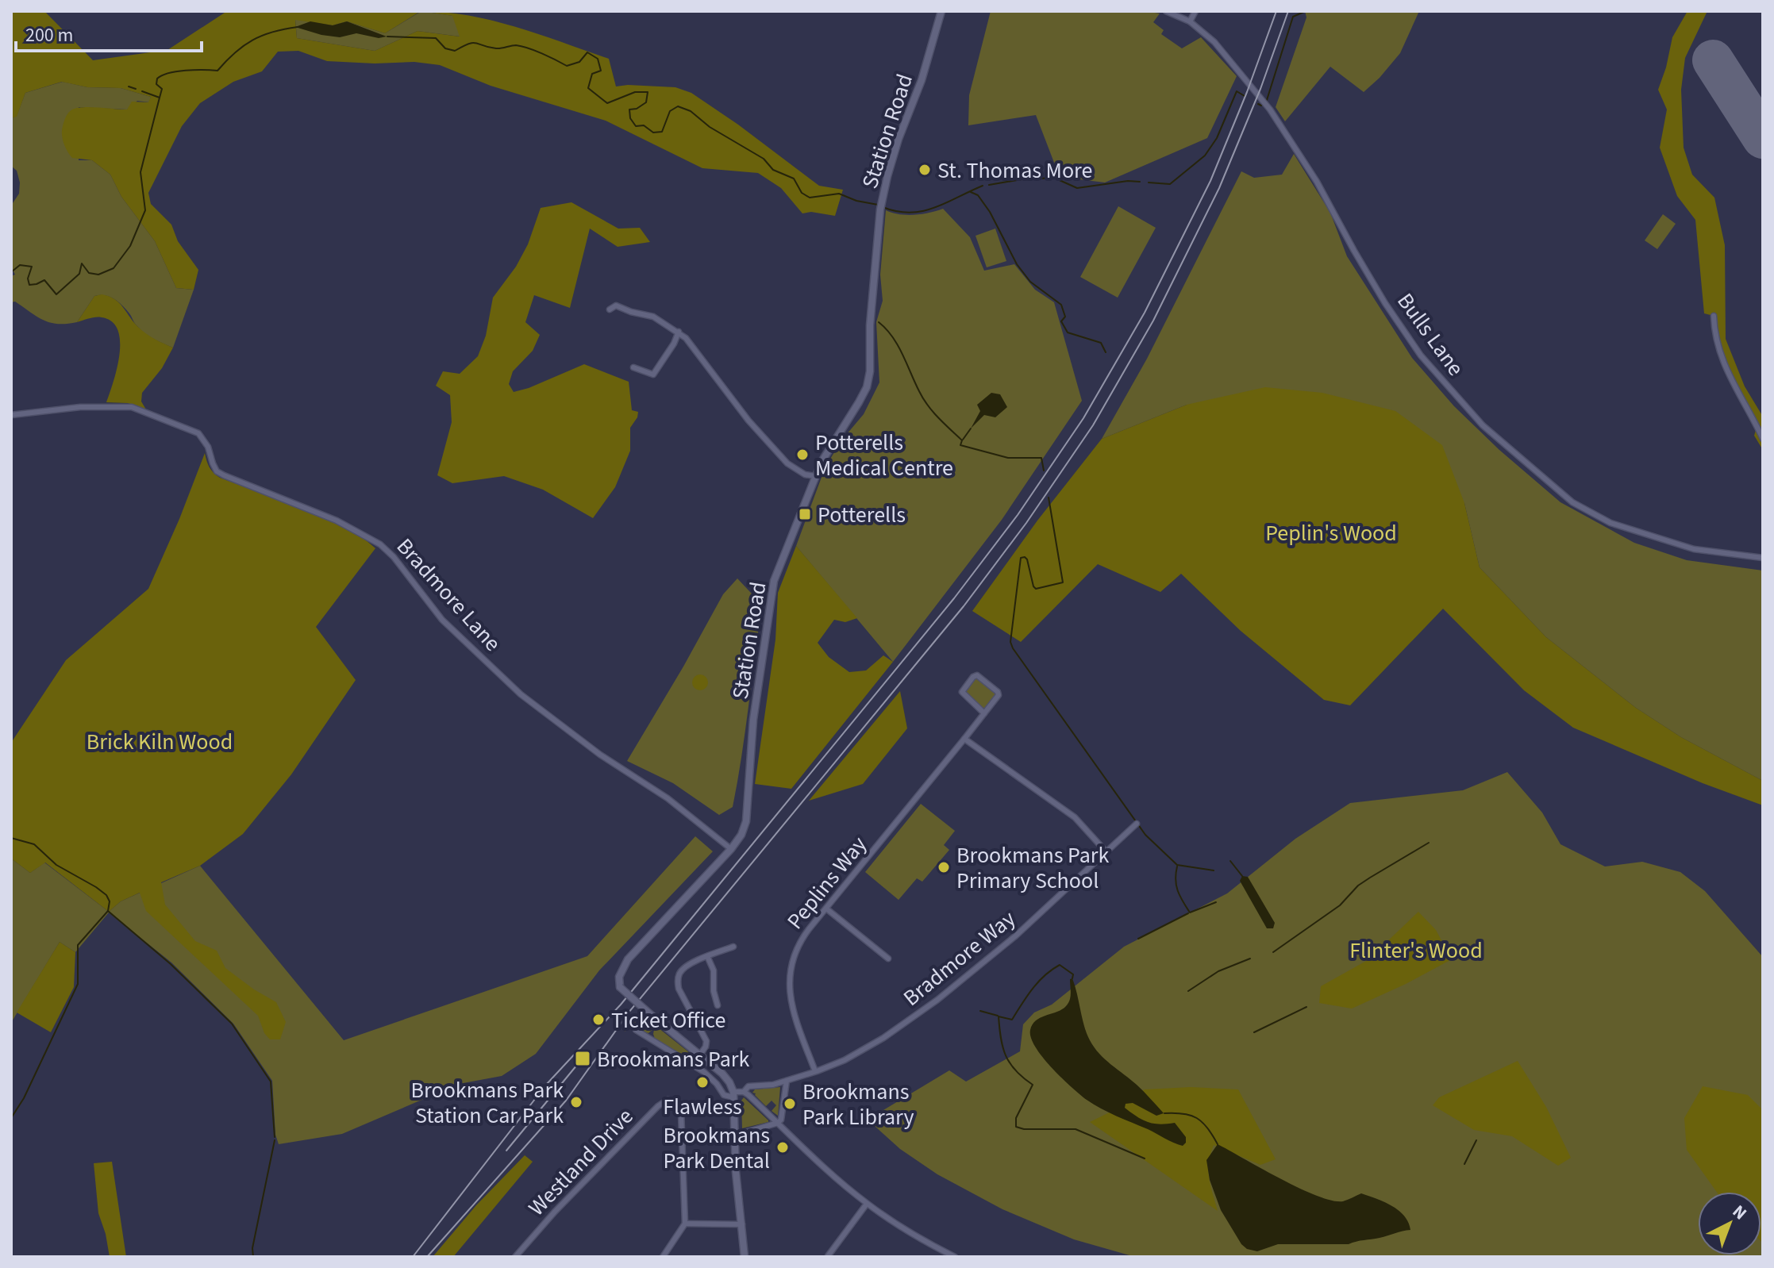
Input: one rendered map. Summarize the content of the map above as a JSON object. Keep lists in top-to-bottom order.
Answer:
{
  "streets": {
    "street": [
      "Station Road",
      "Bulls Lane",
      "Bradmore Lane",
      "Peplins Way",
      "Bradmore Way",
      "Westland Drive"
    ]
  },
  "crossings": [
    ["Station Road", "Bradmore Lane"],
    ["Station Road", "Bradmore Way"],
    ["Peplins Way", "Bradmore Way"]
  ],
  "parks": ["Peplin's Wood", "Brick Kiln Wood", "Flinter's Wood"],
  "places": {
    "other": [
      "St. Thomas More",
      "Potterells Medical Centre",
      "Brookmans Park Primary School",
      "Ticket Office",
      "Flawless",
      "Brookmans Park Station Car Park",
      "Brookmans Park Library",
      "Brookmans Park Dental"
    ],
    "transit": ["Potterells", "Brookmans Park"]
  },
  "scale_bar": "200 m",
  "north": "top right"
}
